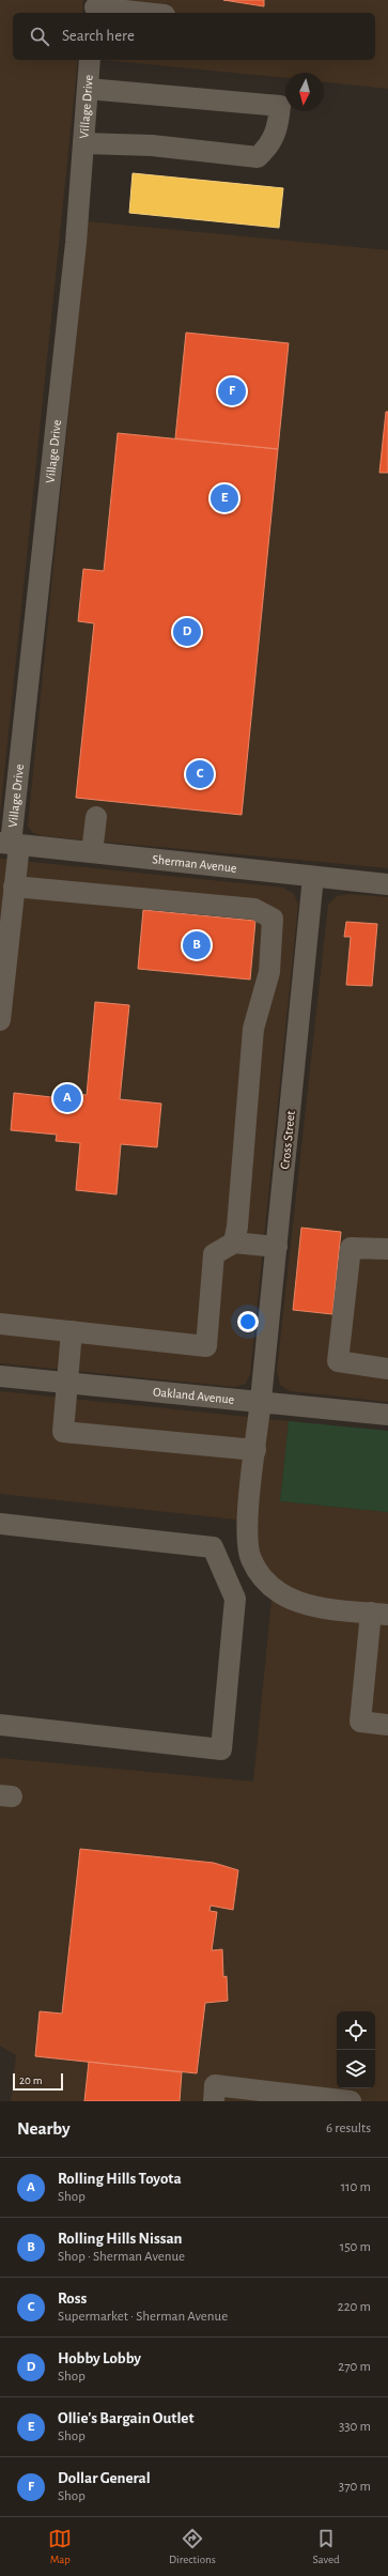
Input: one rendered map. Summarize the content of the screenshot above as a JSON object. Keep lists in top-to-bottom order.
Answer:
{
  "streets": {
    "street": [
      "Village Drive",
      "Sherman Avenue",
      "Cross Street",
      "Oakland Avenue"
    ]
  },
  "crossings": [
    ["Village Drive", "Sherman Avenue"],
    ["Sherman Avenue", "Cross Street"],
    ["Cross Street", "Oakland Avenue"]
  ],
  "scale_bar": "20 m",
  "north": "bottom",
  "page": {
    "search": "Search here",
    "pins": [
      "F",
      "E",
      "D",
      "C",
      "B",
      "A"
    ],
    "scale": "20 m",
    "heading": ["Nearby", "6 results"],
    "list": [
      {
        "mark": "A",
        "name": "Rolling Hills Toyota",
        "note": "Shop",
        "value": "110 m"
      },
      {
        "mark": "B",
        "name": "Rolling Hills Nissan",
        "note": "Shop · Sherman Avenue",
        "value": "150 m"
      },
      {
        "mark": "C",
        "name": "Ross",
        "note": "Supermarket · Sherman Avenue",
        "value": "220 m"
      },
      {
        "mark": "D",
        "name": "Hobby Lobby",
        "note": "Shop",
        "value": "270 m"
      },
      {
        "mark": "E",
        "name": "Ollie's Bargain Outlet",
        "note": "Shop",
        "value": "330 m"
      },
      {
        "mark": "F",
        "name": "Dollar General",
        "note": "Shop",
        "value": "370 m"
      }
    ],
    "nav": ["Map", "Directions", "Saved"]
  }
}
